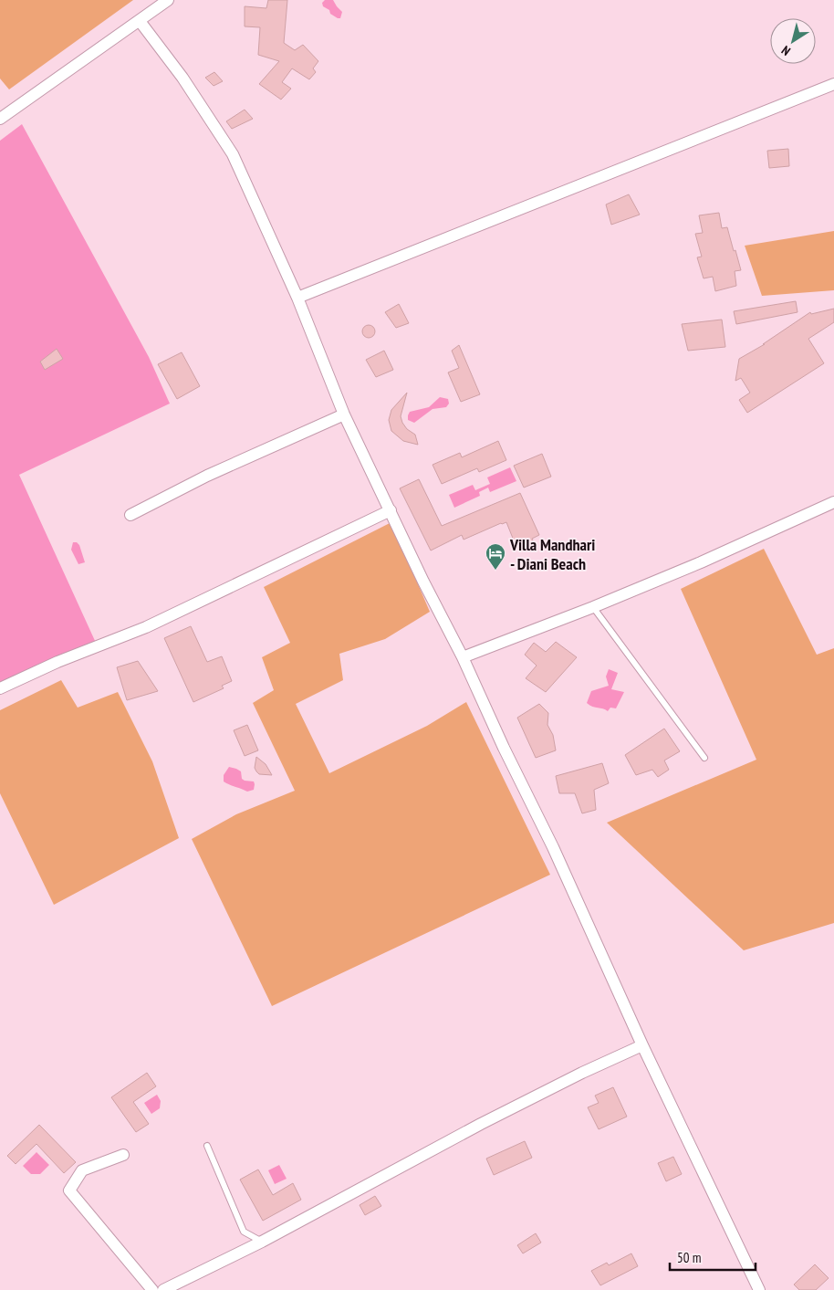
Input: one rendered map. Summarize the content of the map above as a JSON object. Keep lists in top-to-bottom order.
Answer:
{
  "places": {
    "hotel": ["Villa Mandhari - Diani Beach"]
  },
  "scale_bar": "50 m",
  "north": "bottom left"
}
